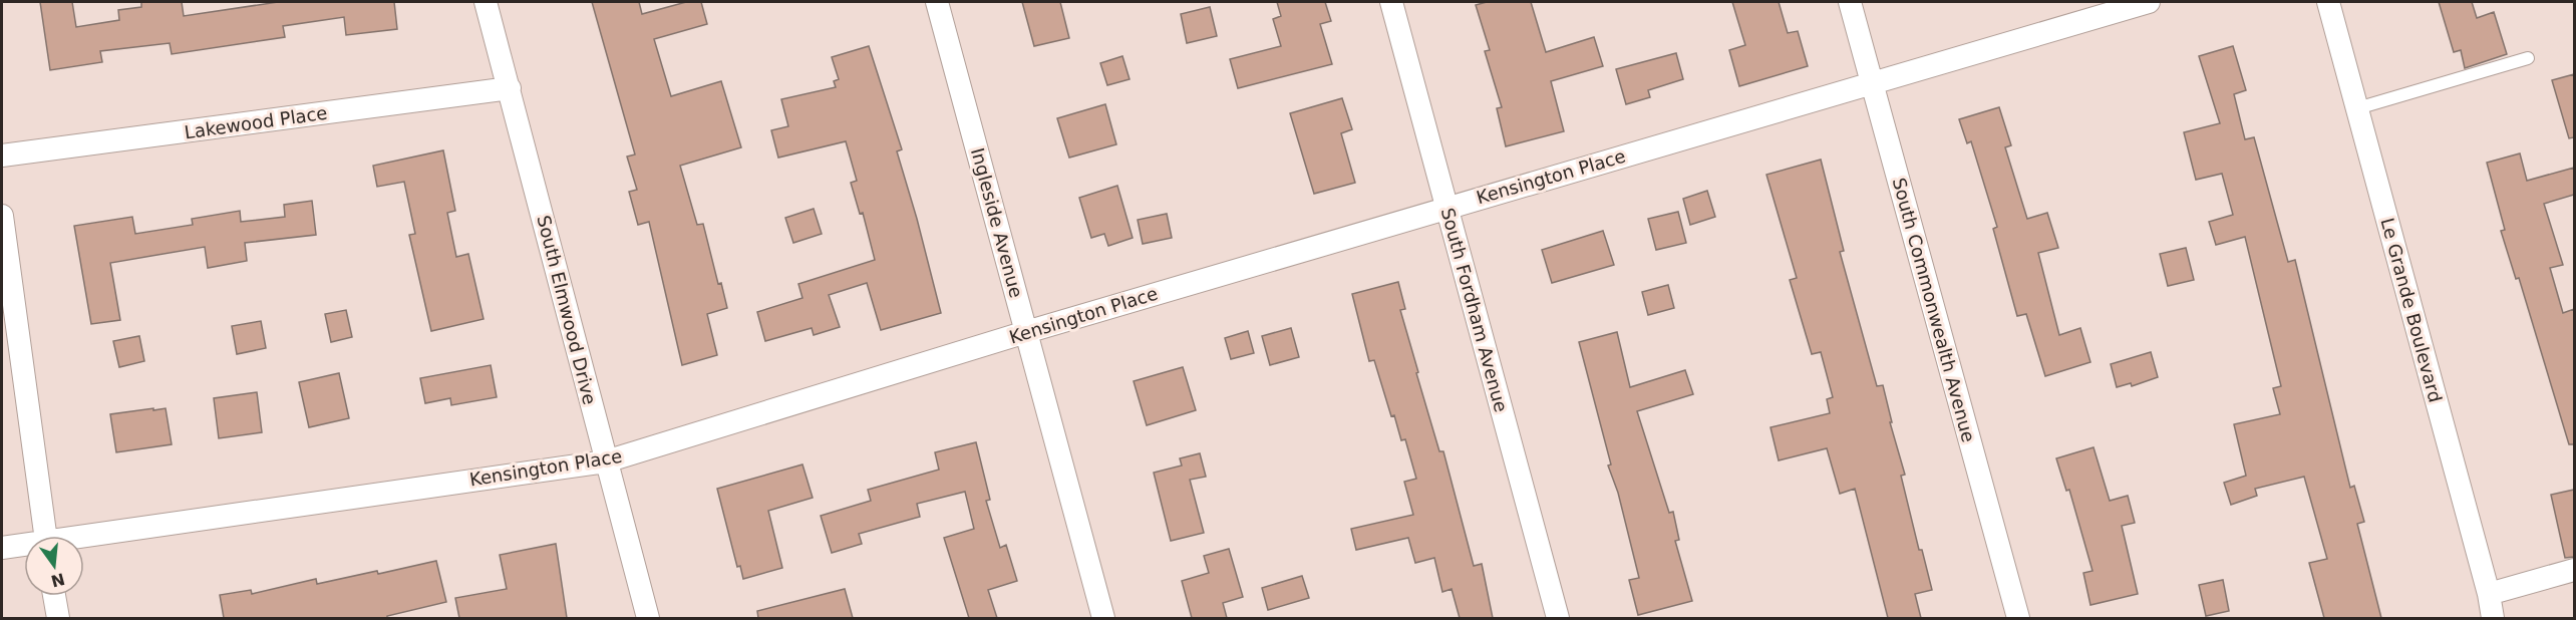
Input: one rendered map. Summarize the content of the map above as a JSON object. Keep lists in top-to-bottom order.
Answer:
{
  "streets": {
    "street": [
      "Lakewood Place",
      "Kensington Place",
      "Ingleside Avenue",
      "South Elmwood Drive",
      "South Fordham Avenue",
      "South Commonwealth Avenue",
      "Le Grande Boulevard"
    ]
  },
  "crossings": [
    ["Lakewood Place", "South Elmwood Drive"],
    ["Kensington Place", "Ingleside Avenue"],
    ["Kensington Place", "South Elmwood Drive"],
    ["Kensington Place", "South Fordham Avenue"],
    ["Kensington Place", "South Commonwealth Avenue"]
  ],
  "north": "bottom"
}
